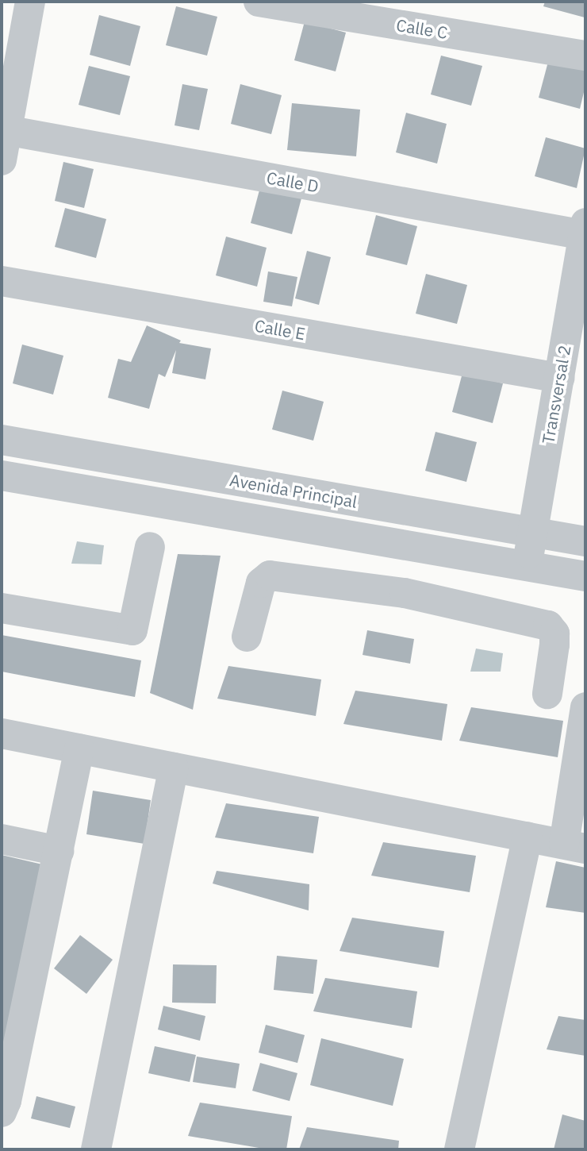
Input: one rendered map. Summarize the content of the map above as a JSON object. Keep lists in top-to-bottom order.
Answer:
{
  "streets": {
    "street": [
      "Calle C",
      "Calle D",
      "Calle E",
      "Transversal 2",
      "Avenida Principal"
    ]
  },
  "crossings": [
    ["Calle D", "Transversal 2"],
    ["Calle E", "Transversal 2"],
    ["Transversal 2", "Avenida Principal"]
  ]
}
